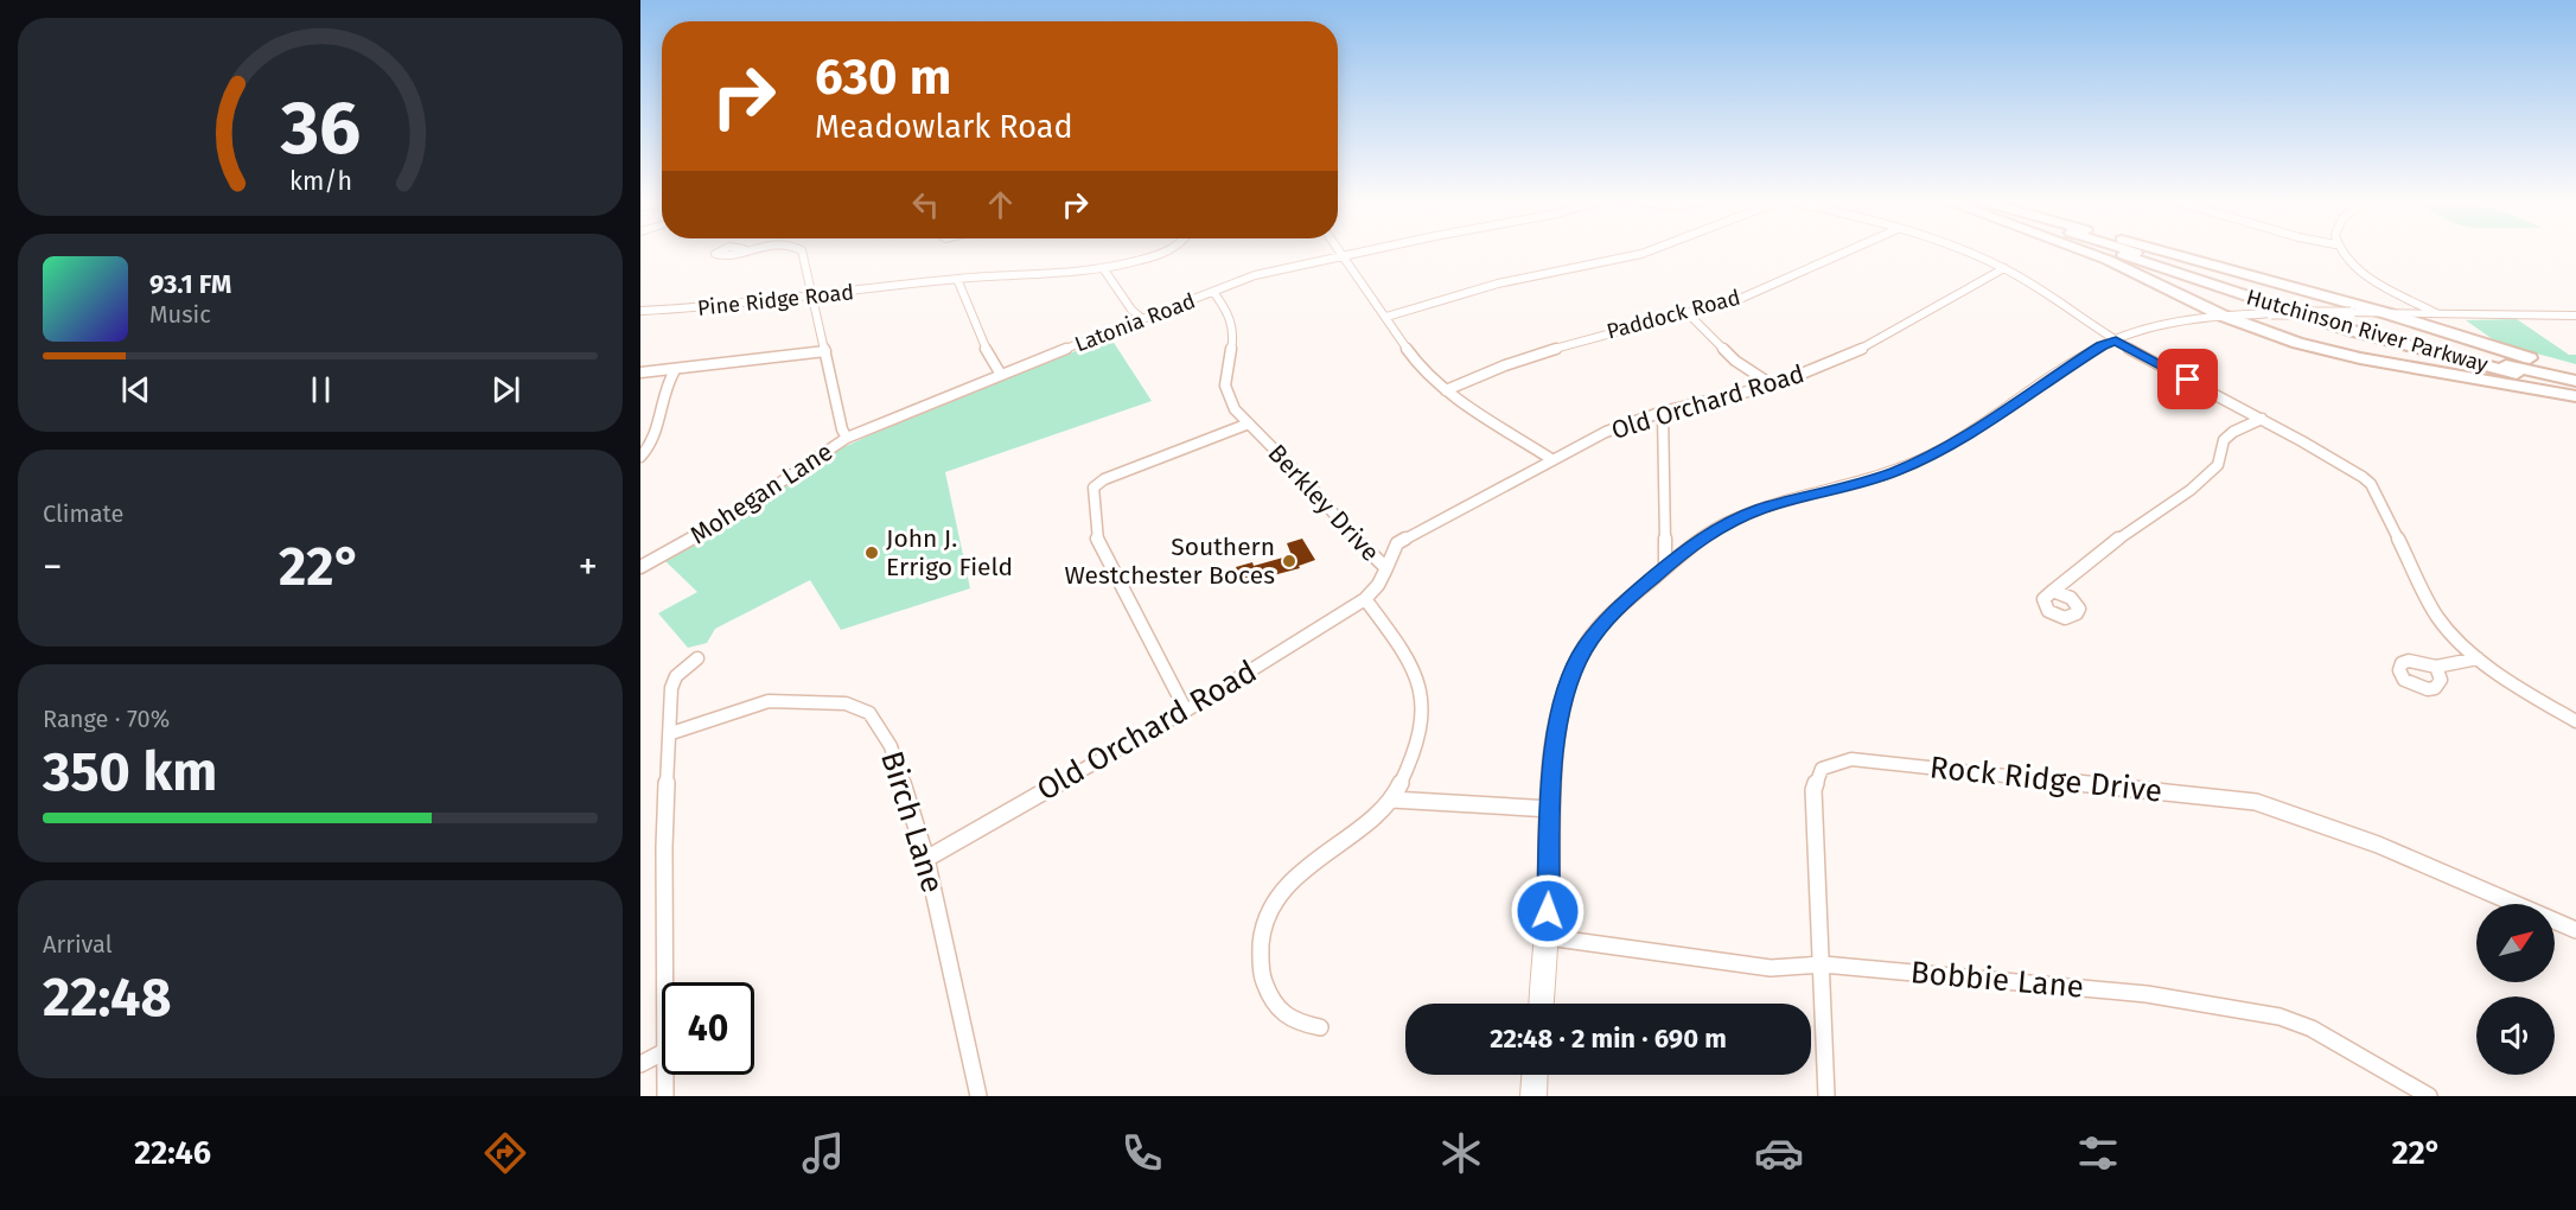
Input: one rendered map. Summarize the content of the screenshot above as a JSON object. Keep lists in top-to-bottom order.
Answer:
{
  "streets": {
    "highway": ["Hutchinson River Parkway"],
    "street": [
      "Pine Ridge Road",
      "Paddock Road",
      "Latonia Road",
      "Old Orchard Road",
      "Mohegan Lane",
      "Berkley Drive",
      "Rock Ridge Drive",
      "Birch Lane",
      "Bobbie Lane"
    ]
  },
  "crossings": [
    ["Pine Ridge Road", "Mohegan Lane"],
    ["Latonia Road", "Mohegan Lane"],
    ["Latonia Road", "Berkley Drive"],
    ["Old Orchard Road", "Berkley Drive"],
    ["Old Orchard Road", "Birch Lane"],
    ["Rock Ridge Drive", "Bobbie Lane"]
  ],
  "places": ["John J. Errigo Field", "Southern Westchester Boces"],
  "north": "top right",
  "page": {
    "turn": ["630 m", "Meadowlark Road"],
    "song": ["93.1 FM", "Music"],
    "tile": [
      "Climate",
      ["Range · 70%", "350 km"],
      ["Arrival", "22:48"]
    ],
    "heat": ["−", "22°", "+"],
    "limit": "40",
    "trip": "22:48 · 2 min · 690 m",
    "tabs": ["22:46", "22°"],
    "gauge": ["36", "km/h"]
  }
}
